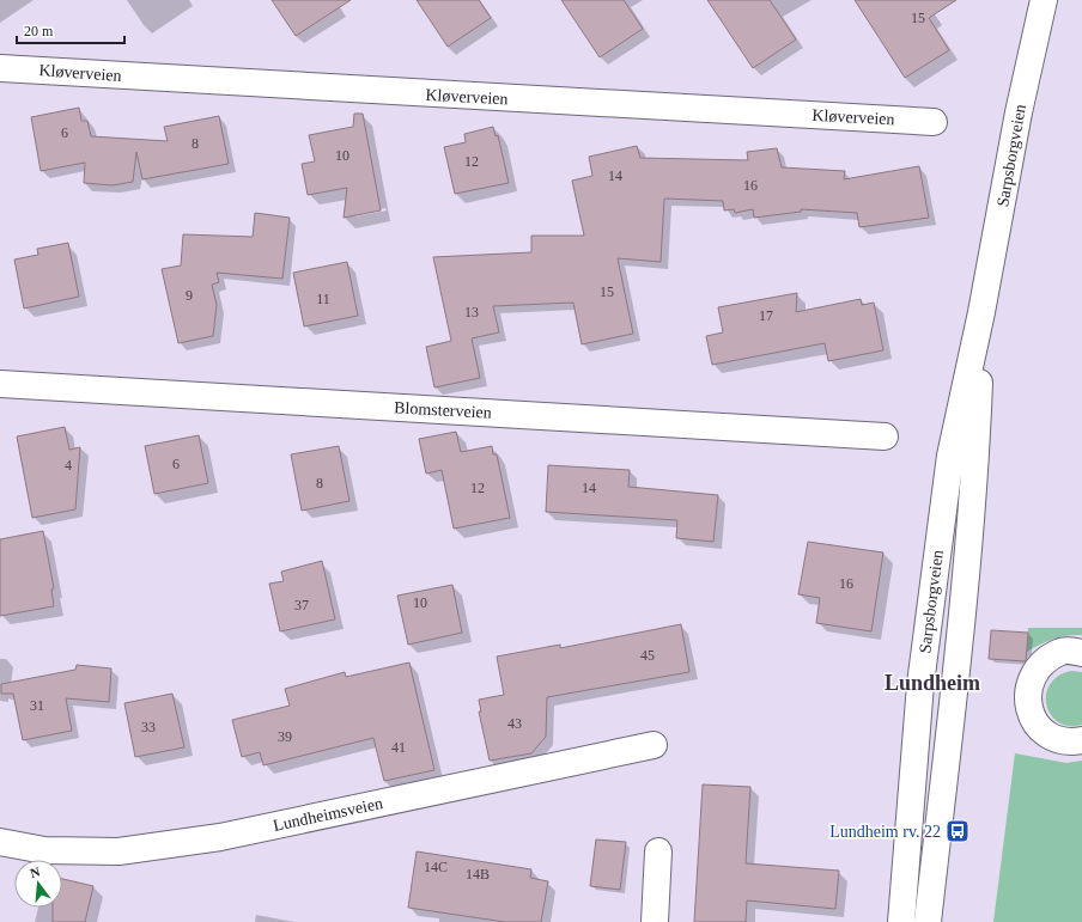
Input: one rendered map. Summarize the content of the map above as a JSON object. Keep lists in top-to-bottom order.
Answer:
{
  "streets": {
    "main road": [
      "Kløverveien",
      "Sarpsborgveien",
      "Blomsterveien",
      "Lundheimsveien"
    ]
  },
  "districts": ["Lundheim"],
  "places": {
    "bus stop": ["Lundheim rv. 22"]
  },
  "house_numbers": [
    "15",
    "6",
    "8",
    "10",
    "12",
    "14",
    "16",
    "15",
    "9",
    "11",
    "13",
    "17",
    "6",
    "4",
    "8",
    "12",
    "14",
    "16",
    "10",
    "37",
    "45",
    "31",
    "43",
    "33",
    "39",
    "41",
    "14C",
    "14B"
  ],
  "scale_bar": "20 m",
  "north": "top"
}
